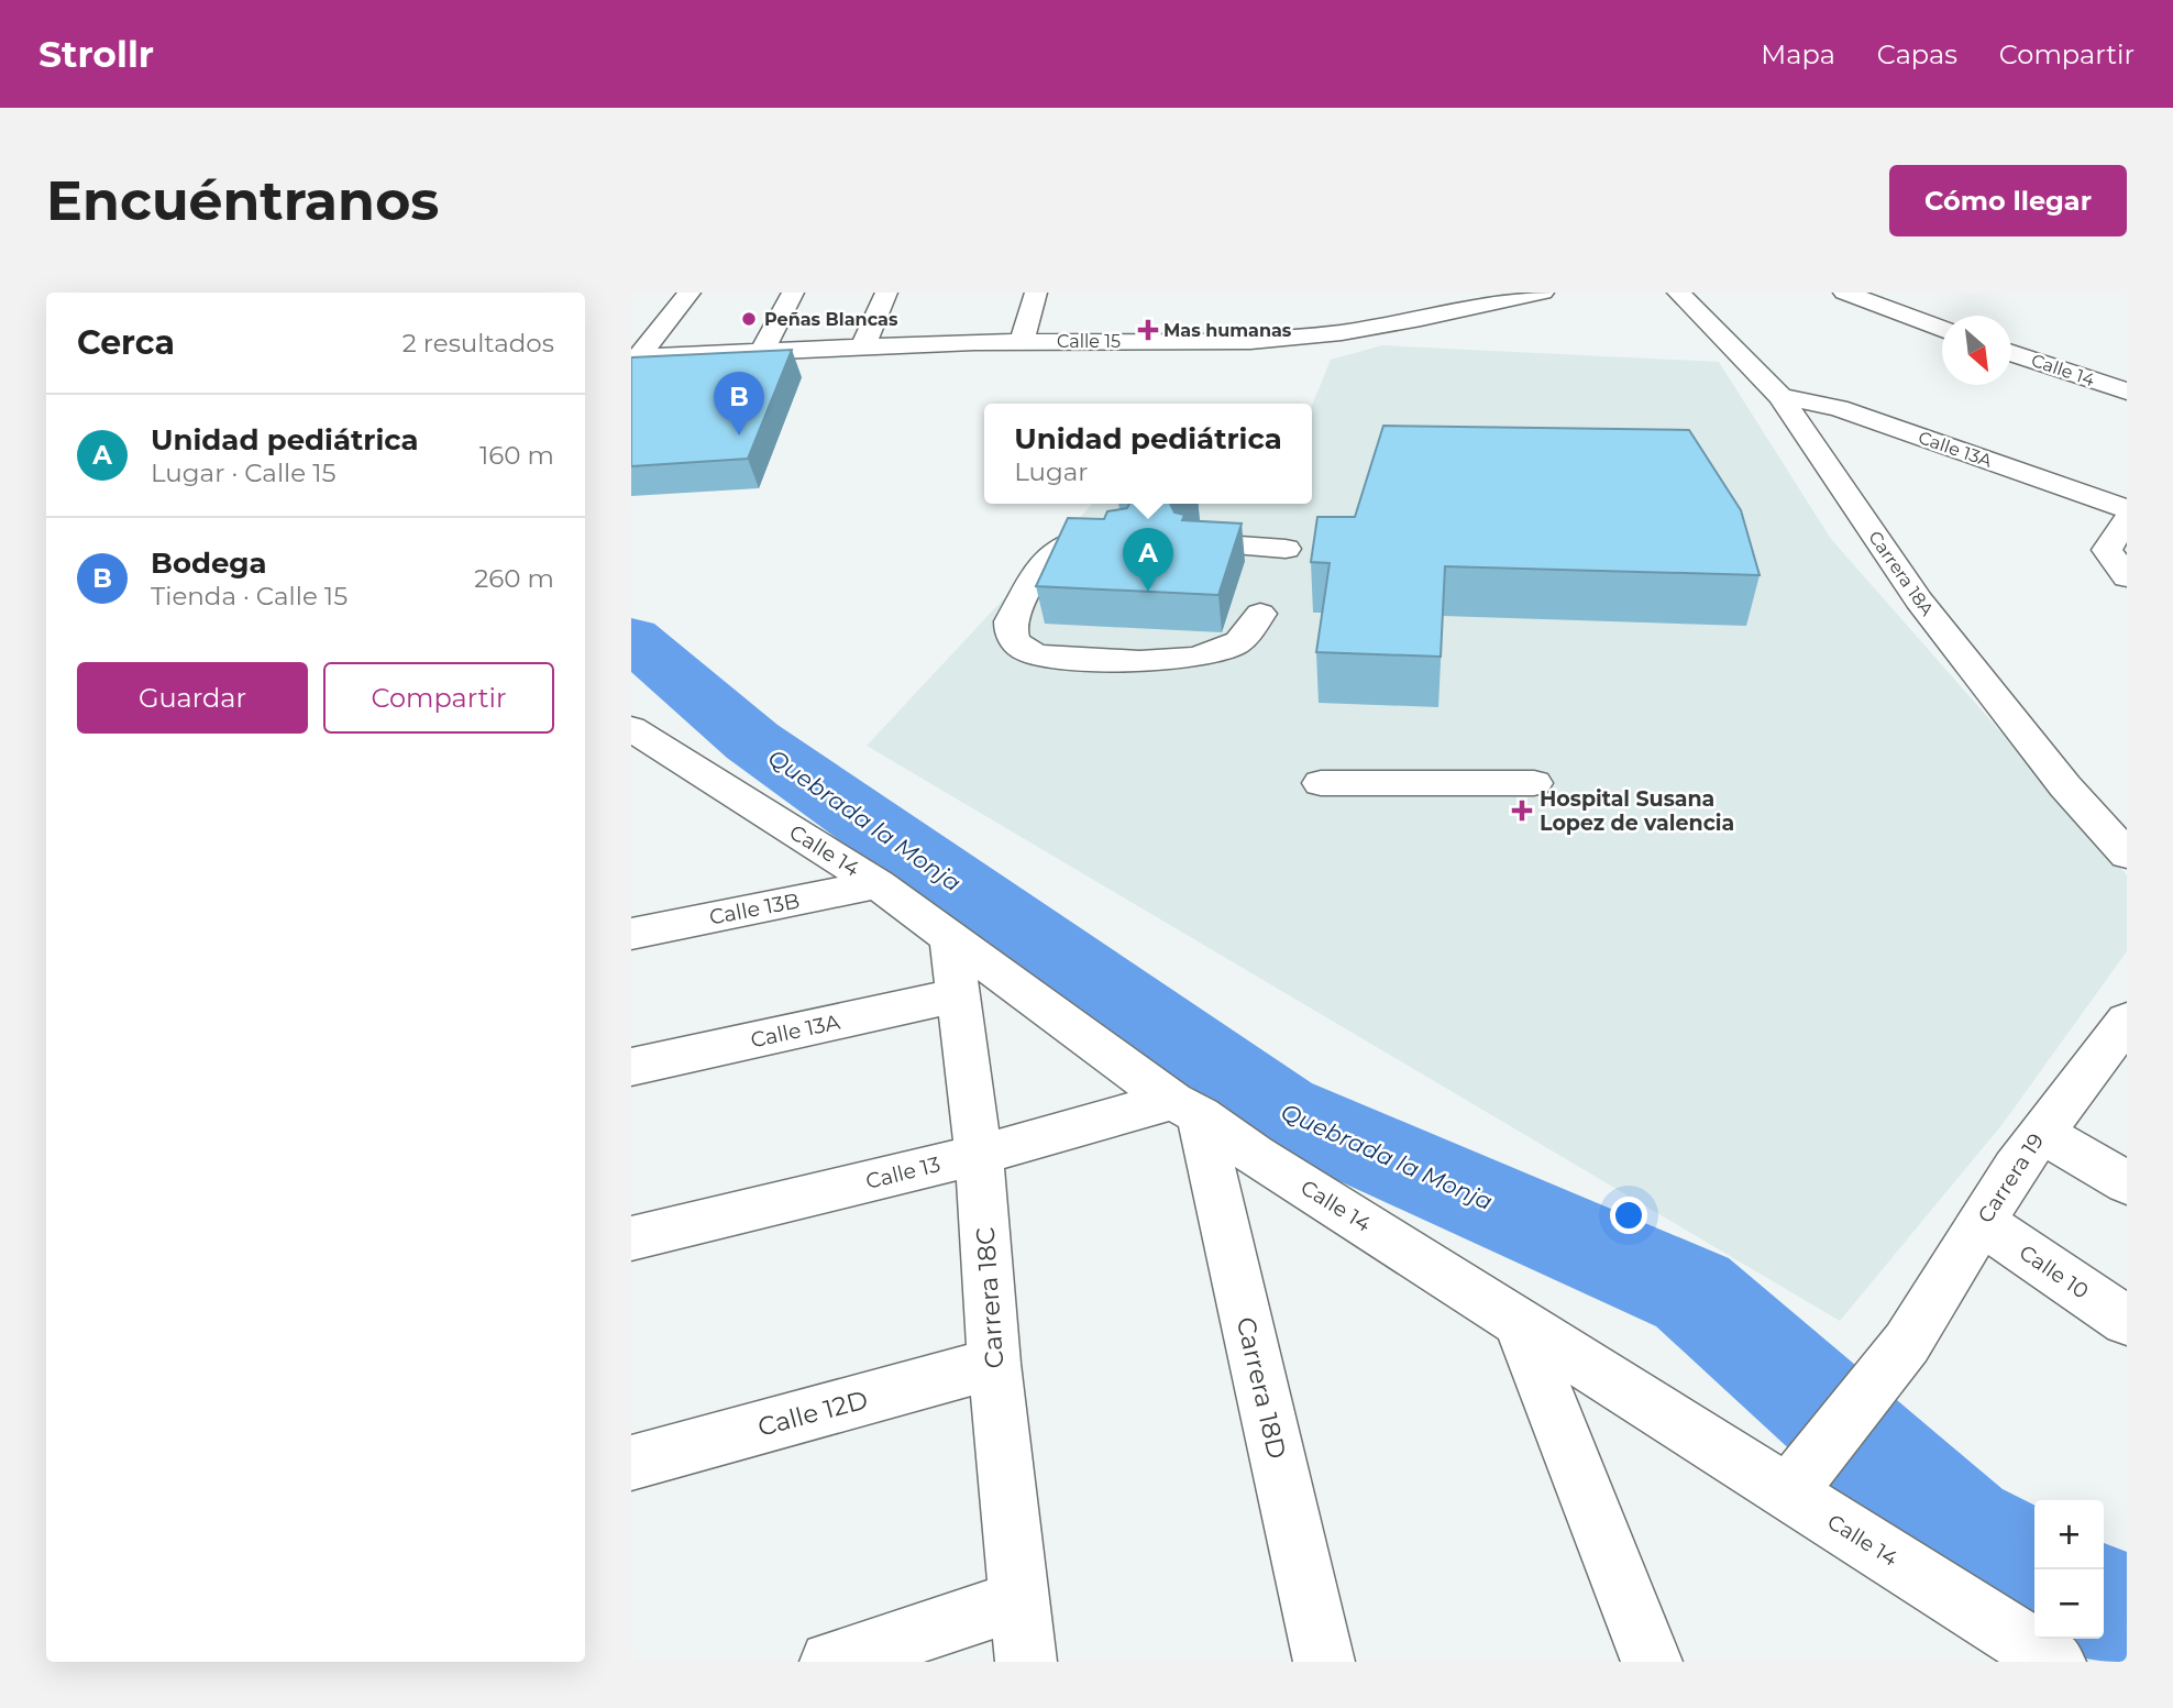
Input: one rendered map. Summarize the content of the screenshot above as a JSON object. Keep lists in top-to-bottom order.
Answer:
{
  "streets": {
    "street": [
      "Calle 15",
      "Calle 14",
      "Calle 13A",
      "Carrera 18A",
      "Calle 13B",
      "Calle 13",
      "Carrera 19",
      "Calle 10",
      "Carrera 18C",
      "Carrera 18D",
      "Calle 12D"
    ]
  },
  "crossings": [
    ["Calle 14", "Calle 13B"],
    ["Calle 14", "Calle 13"],
    ["Calle 14", "Carrera 19"],
    ["Calle 14", "Carrera 18C"],
    ["Calle 14", "Carrera 18D"],
    ["Calle 13A", "Carrera 18A"],
    ["Calle 13A", "Carrera 18C"],
    ["Calle 13", "Carrera 18C"],
    ["Calle 13", "Carrera 18D"],
    ["Carrera 19", "Calle 10"],
    ["Carrera 18C", "Calle 12D"]
  ],
  "water": ["Quebrada la Monja"],
  "places": {
    "other": ["Peñas Blancas"],
    "health": ["Mas humanas", "Hospital Susana Lopez de valencia"]
  },
  "north": "bottom right",
  "page": {
    "header": "Strollr",
    "nav": ["Mapa", "Capas", "Compartir"],
    "buttons": [
      "Cómo llegar",
      ["Guardar", "Compartir"]
    ],
    "title": "Encuéntranos",
    "heading": ["Cerca", "2 resultados"],
    "pins": ["B", "A"],
    "list": [
      {
        "mark": "A",
        "name": "Unidad pediátrica",
        "note": "Lugar · Calle 15",
        "value": "160 m"
      },
      {
        "mark": "B",
        "name": "Bodega",
        "note": "Tienda · Calle 15",
        "value": "260 m"
      }
    ],
    "popup": ["Unidad pediátrica", "Lugar"],
    "map_buttons": ["+", "−"]
  }
}
